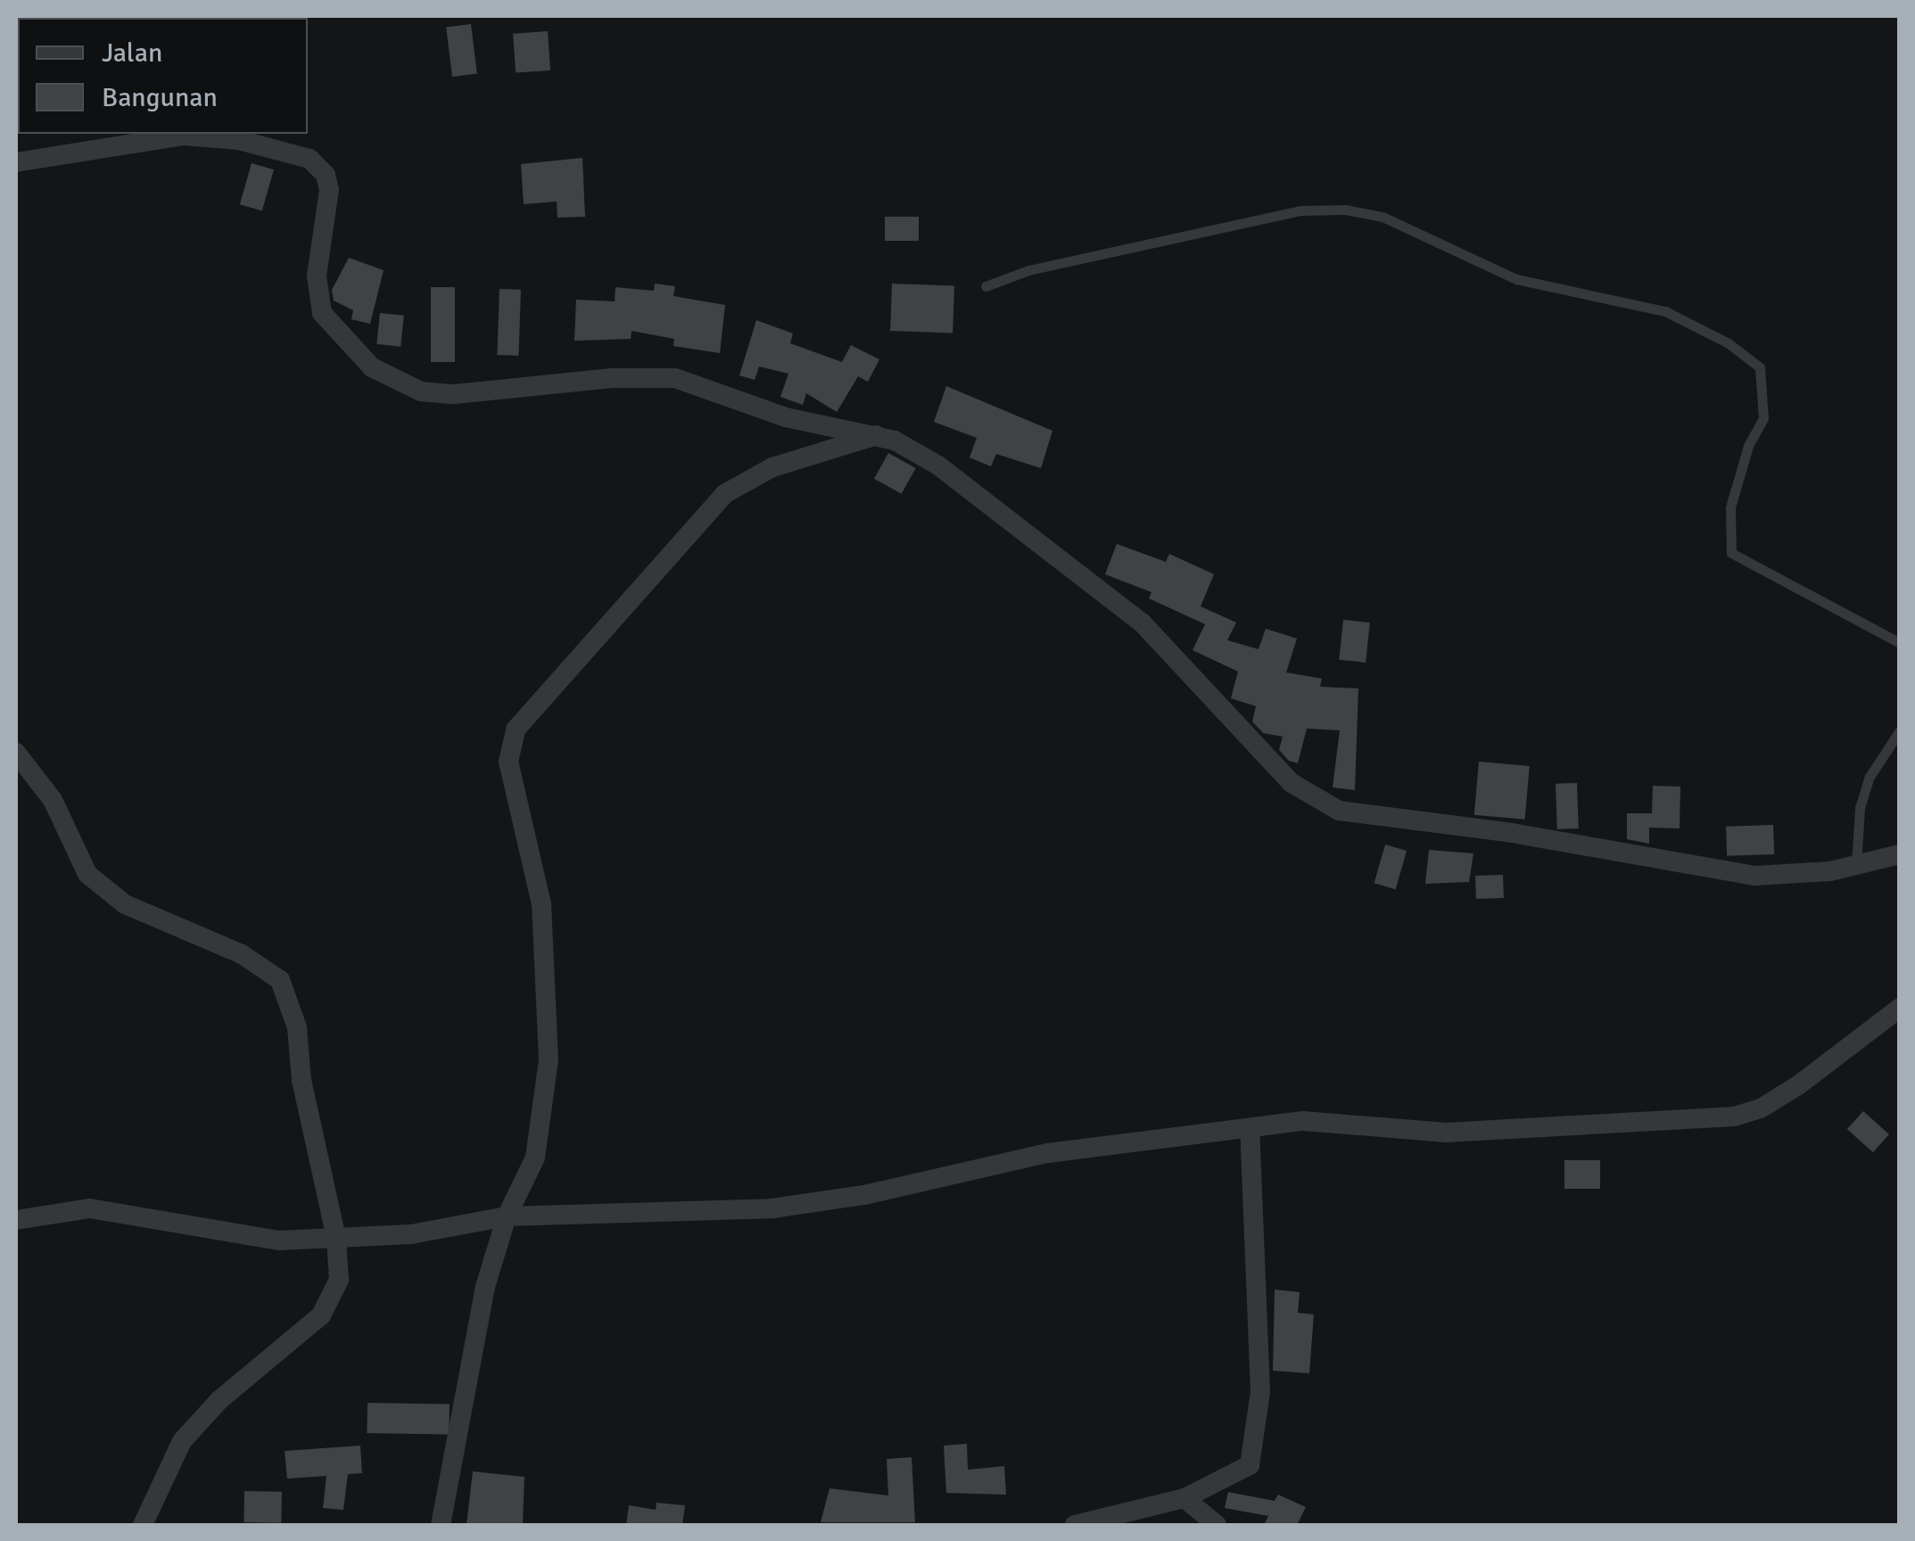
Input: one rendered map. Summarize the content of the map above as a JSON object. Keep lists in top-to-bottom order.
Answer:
{
  "legend": ["Jalan", "Bangunan"]
}
